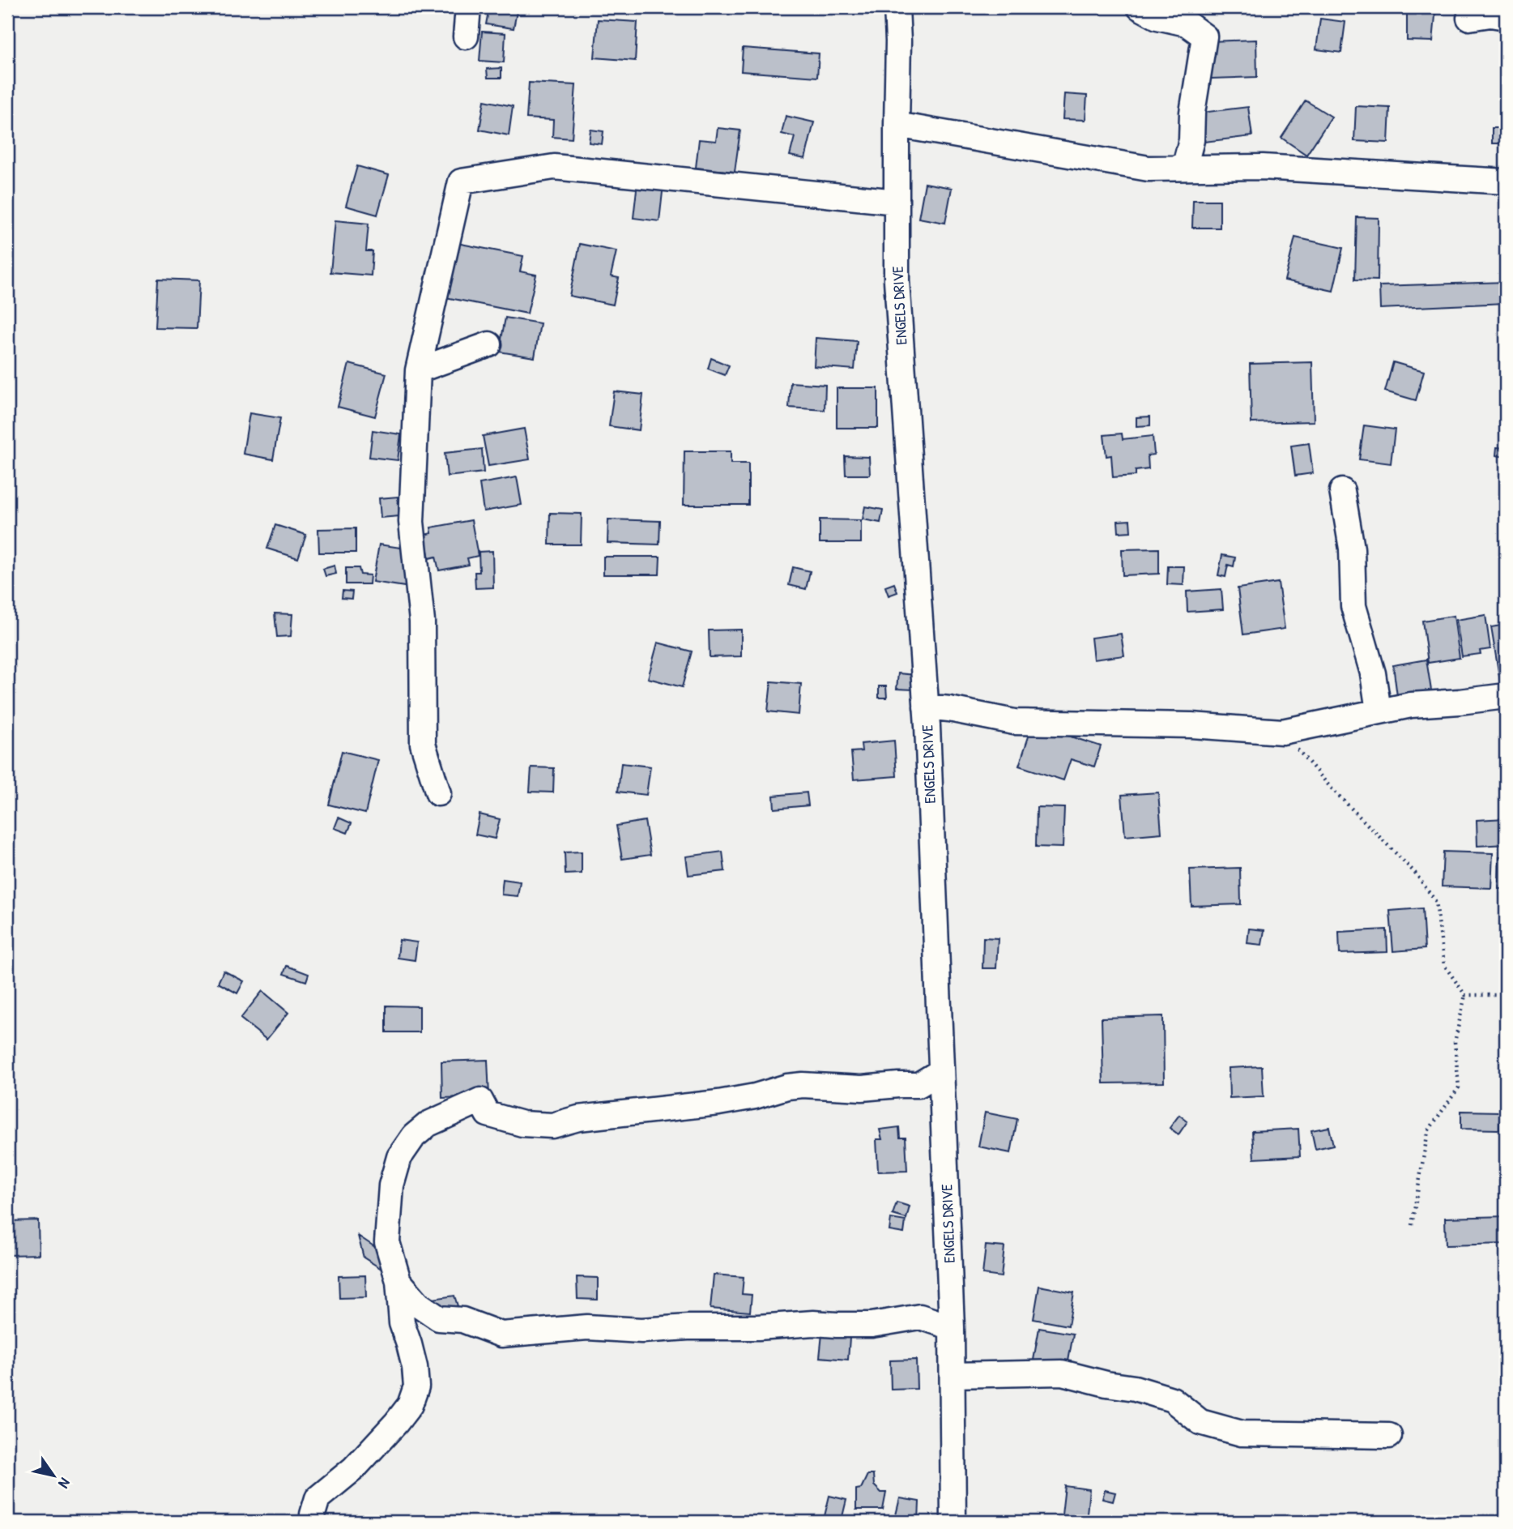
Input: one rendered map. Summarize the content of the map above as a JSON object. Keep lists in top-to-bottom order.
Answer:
{
  "streets": {
    "street": ["ENGELS DRIVE"]
  },
  "north": "bottom right"
}
